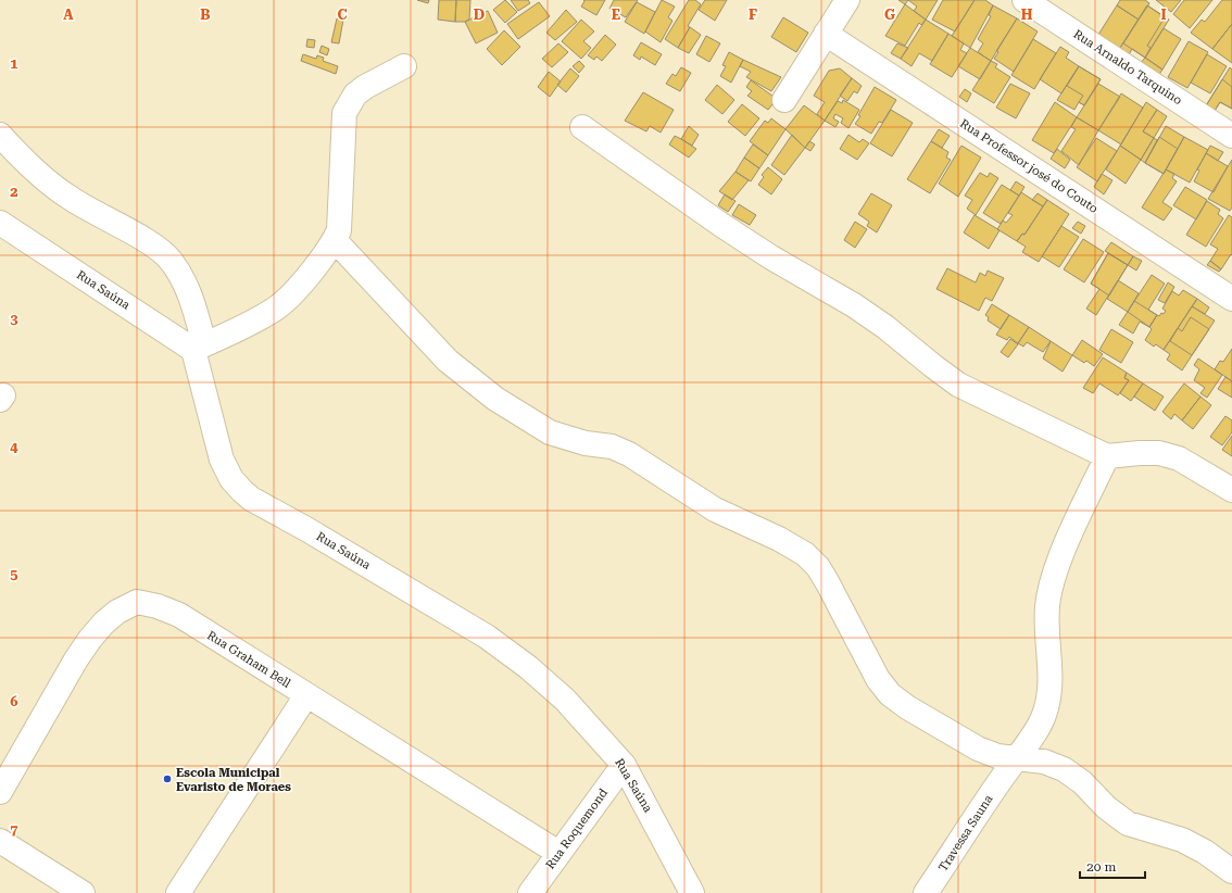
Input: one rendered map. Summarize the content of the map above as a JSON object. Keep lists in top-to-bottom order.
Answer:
{
  "streets": {
    "street": [
      "Rua Arnaldo Tarquino",
      "Rua Professor josé do Couto",
      "Rua Saúna",
      "Rua Graham Bell",
      "Rua Roquemond",
      "Travessa Sauna"
    ]
  },
  "crossings": [
    ["Rua Saúna", "Rua Roquemond"],
    ["Rua Graham Bell", "Rua Roquemond"]
  ],
  "places": ["Escola Municipal Evaristo de Moraes"],
  "scale_bar": "20 m",
  "grid": {
    "columns": [
      "A",
      "B",
      "C",
      "D",
      "E",
      "F",
      "G",
      "H",
      "I"
    ],
    "rows": [
      "1",
      "2",
      "3",
      "4",
      "5",
      "6",
      "7"
    ]
  }
}
